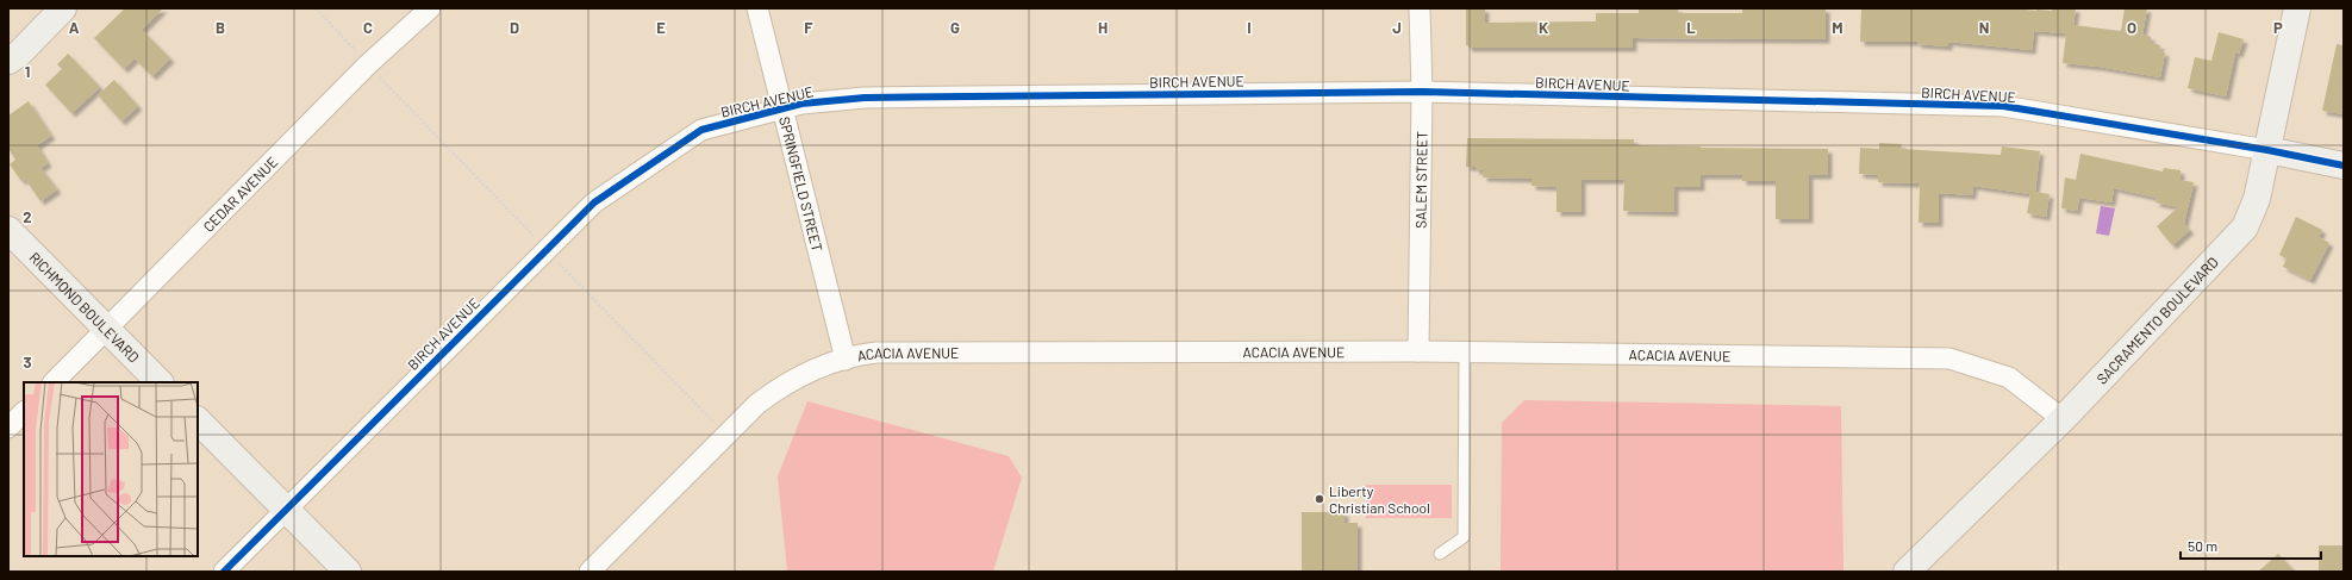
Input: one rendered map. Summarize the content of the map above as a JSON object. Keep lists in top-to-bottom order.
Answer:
{
  "streets": {
    "street": [
      "BIRCH AVENUE",
      "SALEM STREET",
      "SPRINGFIELD STREET",
      "CEDAR AVENUE",
      "RICHMOND BOULEVARD",
      "SACRAMENTO BOULEVARD",
      "ACACIA AVENUE"
    ]
  },
  "crossings": [
    ["BIRCH AVENUE", "SALEM STREET"],
    ["BIRCH AVENUE", "SPRINGFIELD STREET"],
    ["BIRCH AVENUE", "SACRAMENTO BOULEVARD"],
    ["SALEM STREET", "ACACIA AVENUE"],
    ["SPRINGFIELD STREET", "ACACIA AVENUE"],
    ["CEDAR AVENUE", "RICHMOND BOULEVARD"],
    ["SACRAMENTO BOULEVARD", "ACACIA AVENUE"]
  ],
  "places": ["Liberty Christian School"],
  "scale_bar": "50 m",
  "grid": {
    "columns": [
      "A",
      "B",
      "C",
      "D",
      "E",
      "F",
      "G",
      "H",
      "I",
      "J",
      "K",
      "L",
      "M",
      "N",
      "O",
      "P"
    ],
    "rows": ["1", "2", "3"]
  }
}
